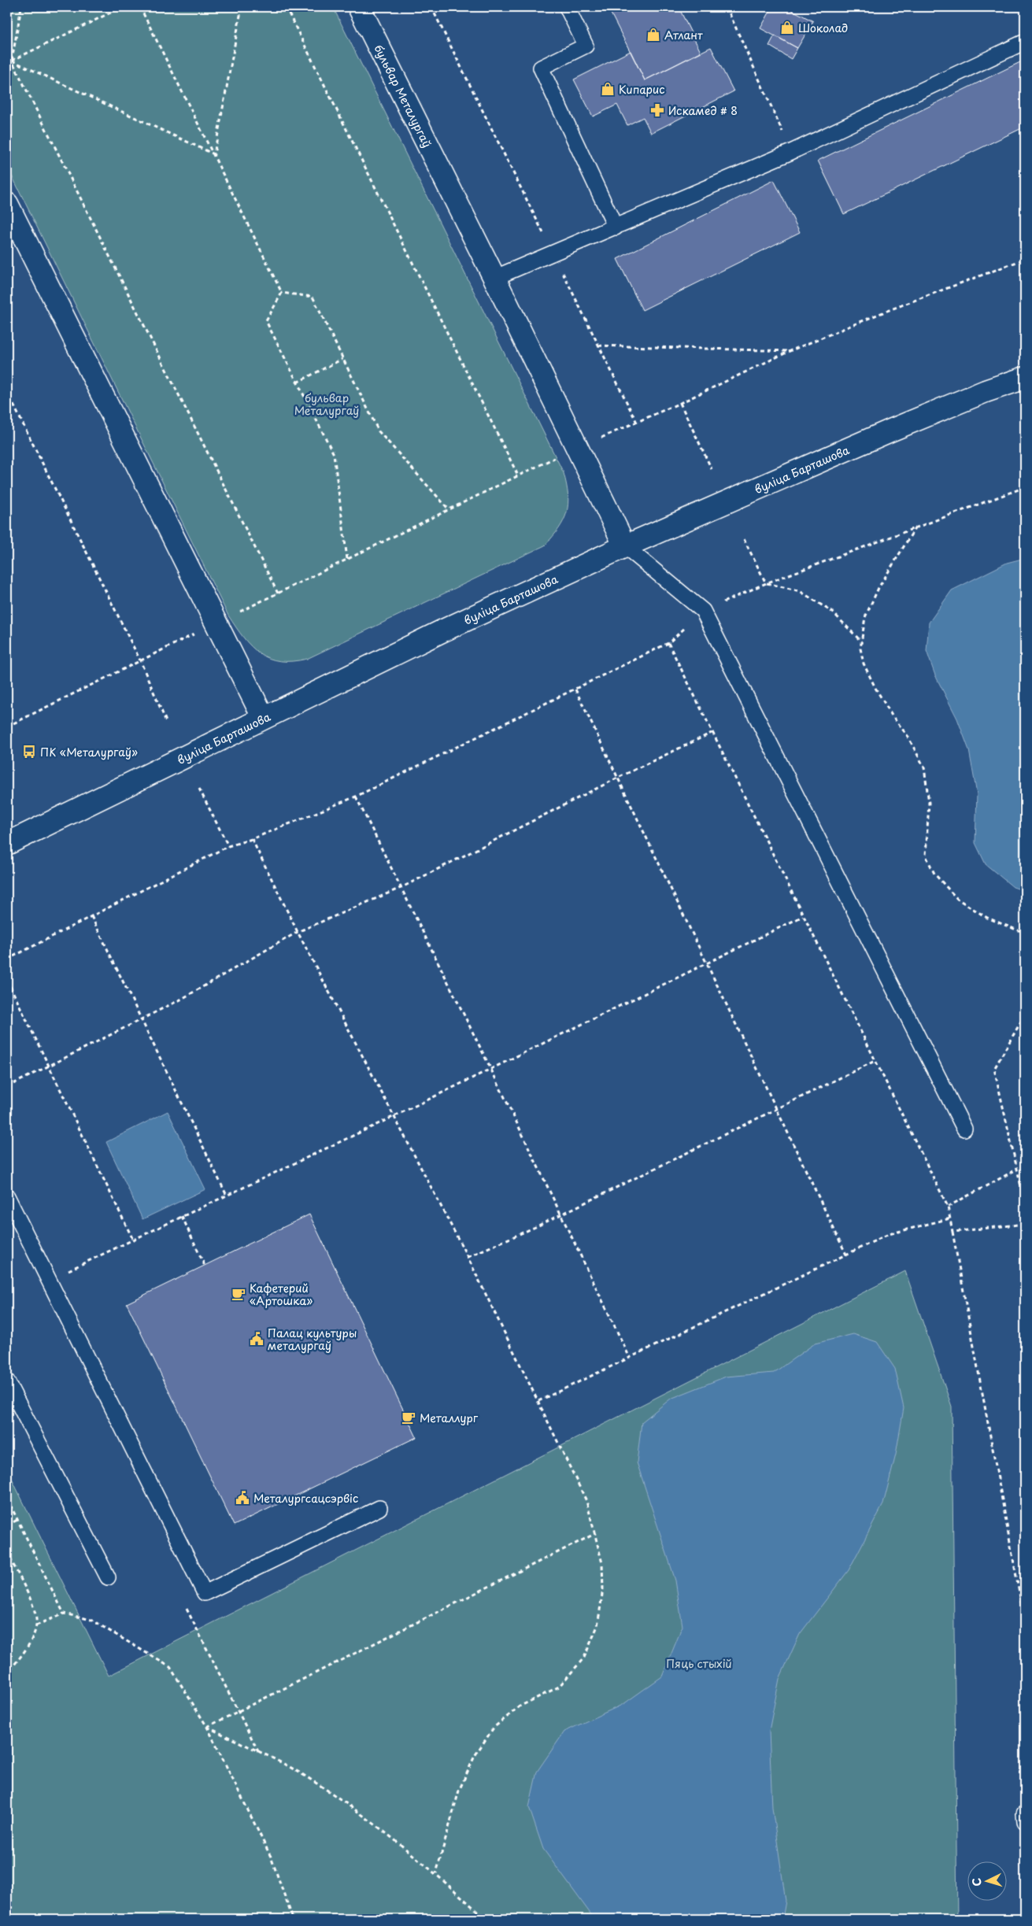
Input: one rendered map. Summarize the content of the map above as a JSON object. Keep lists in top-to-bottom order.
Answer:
{
  "streets": {
    "main road": ["бульвар Металургаў", "вуліца Барташова"]
  },
  "crossings": [
    ["бульвар Металургаў", "вуліца Барташова"]
  ],
  "parks": ["бульвар Металургаў", "Пяць стыхій"],
  "places": {
    "shop": ["Шоколад", "Атлант", "Кипарис"],
    "pharmacy": ["Искамед # 8"],
    "bus stop": ["ПК «Металургаў»"],
    "cafe": ["Кафетерий «Артошка»", "Металлург"],
    "public building": ["Палац культуры металургаў", "Металургсацсэрвіс"]
  },
  "north": "left"
}
